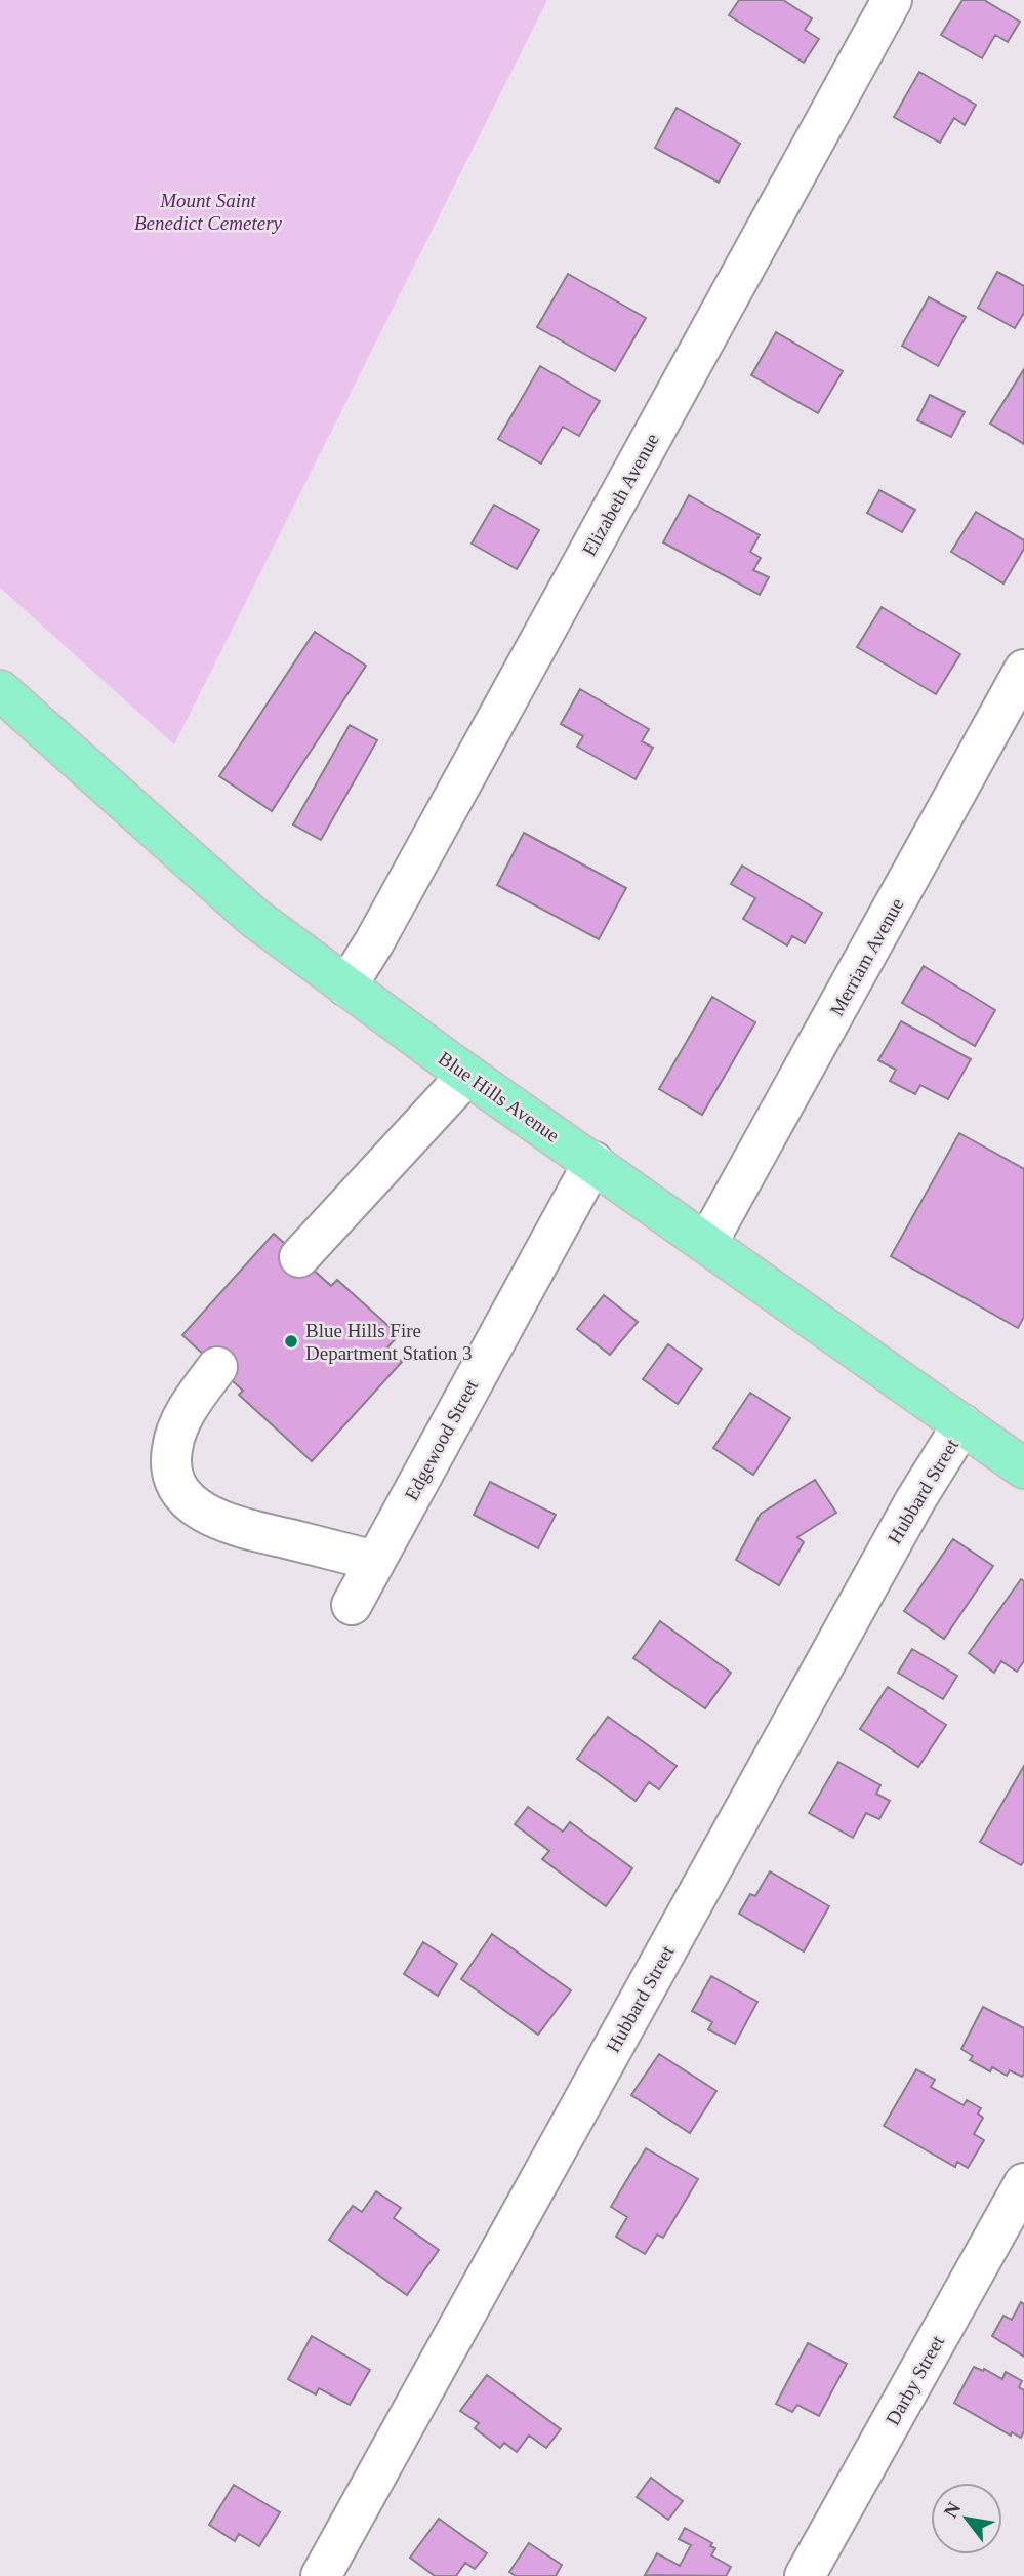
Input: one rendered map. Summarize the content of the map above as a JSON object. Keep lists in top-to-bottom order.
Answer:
{
  "streets": {
    "main road": ["Blue Hills Avenue"],
    "street": [
      "Elizabeth Avenue",
      "Merriam Avenue",
      "Edgewood Street",
      "Hubbard Street",
      "Darby Street"
    ]
  },
  "crossings": [
    ["Elizabeth Avenue", "Blue Hills Avenue"],
    ["Merriam Avenue", "Blue Hills Avenue"],
    ["Blue Hills Avenue", "Edgewood Street"],
    ["Blue Hills Avenue", "Hubbard Street"]
  ],
  "parks": ["Mount Saint Benedict Cemetery"],
  "places": ["Blue Hills Fire Department Station 3"],
  "north": "top left"
}
